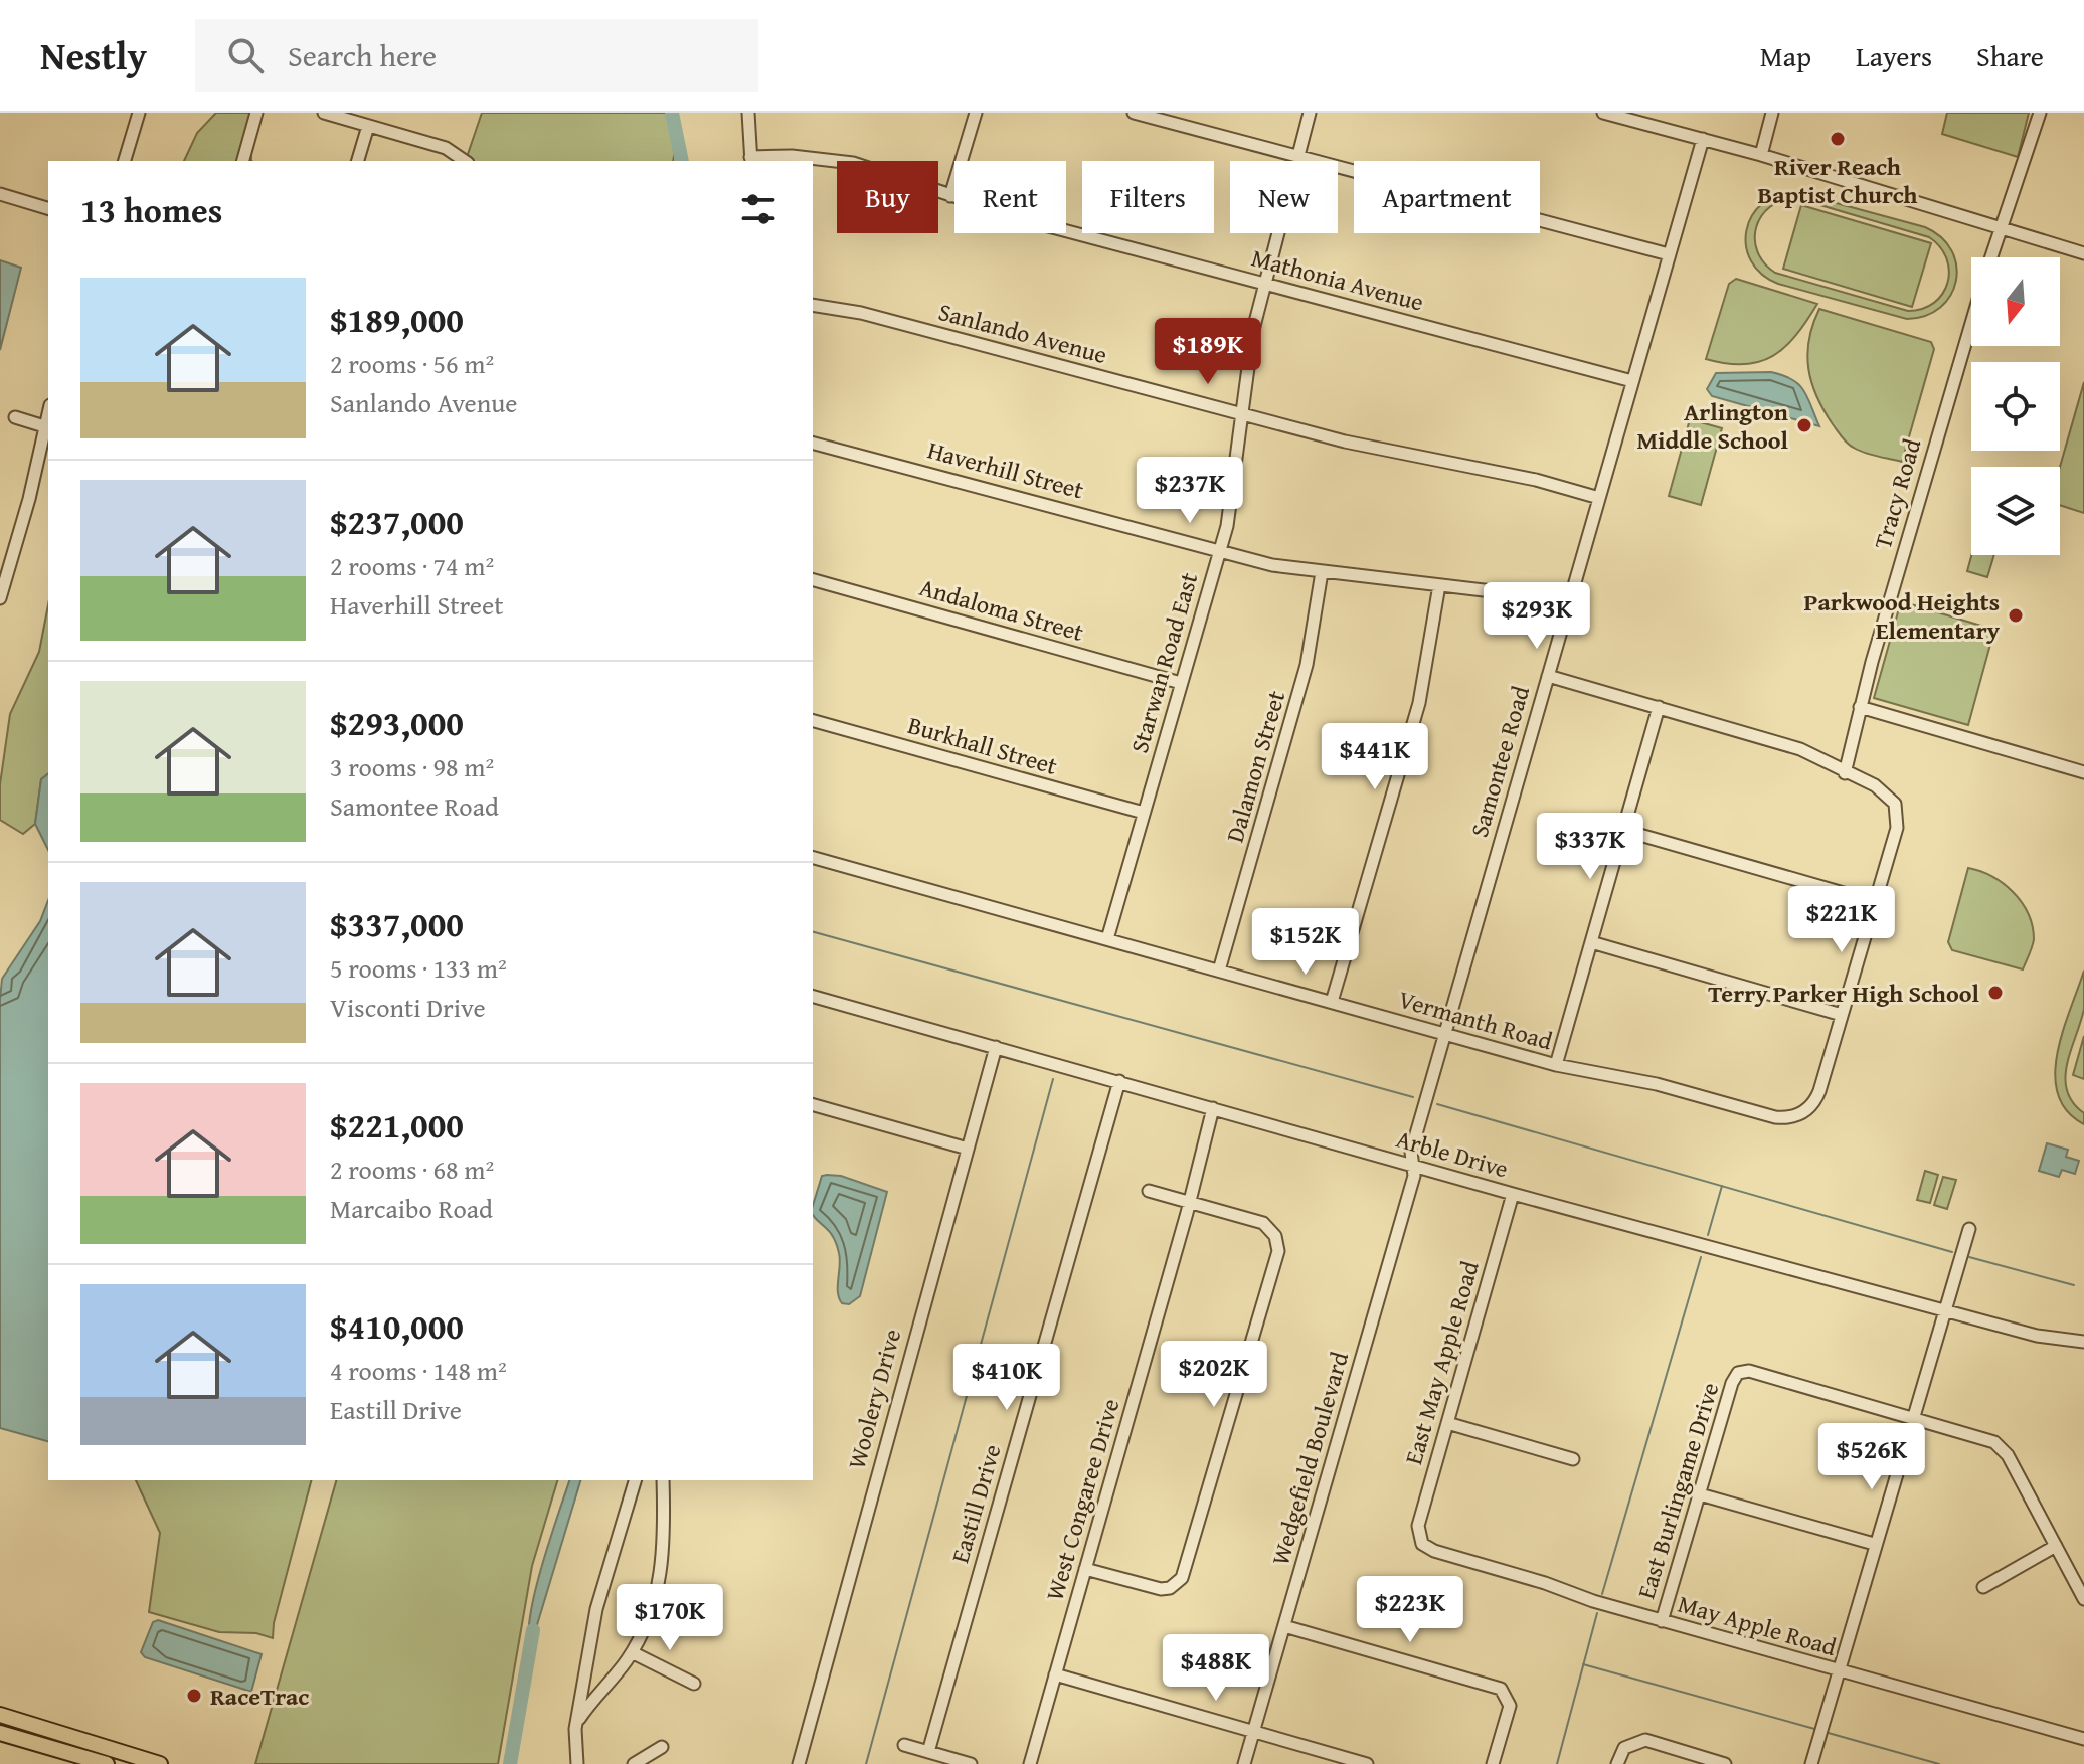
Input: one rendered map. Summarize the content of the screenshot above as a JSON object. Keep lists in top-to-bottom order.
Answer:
{
  "streets": {
    "street": [
      "Mathonia Avenue",
      "Sanlando Avenue",
      "Haverhill Street",
      "Tracy Road",
      "Andaloma Street",
      "Starwan Road East",
      "Burkhall Street",
      "Samontee Road",
      "Dalamon Street",
      "Vermanth Road",
      "Arble Drive",
      "East May Apple Road",
      "Woolery Drive",
      "Wedgefield Boulevard",
      "East Burlingame Drive",
      "West Congaree Drive",
      "Eastill Drive",
      "May Apple Road"
    ]
  },
  "crossings": [
    ["Mathonia Avenue", "Starwan Road East"],
    ["Mathonia Avenue", "Samontee Road"],
    ["Sanlando Avenue", "Starwan Road East"],
    ["Sanlando Avenue", "Samontee Road"],
    ["Haverhill Street", "Starwan Road East"],
    ["Haverhill Street", "Samontee Road"],
    ["Haverhill Street", "Dalamon Street"],
    ["Andaloma Street", "Starwan Road East"],
    ["Starwan Road East", "Burkhall Street"],
    ["Starwan Road East", "Vermanth Road"],
    ["Samontee Road", "Vermanth Road"],
    ["Samontee Road", "Arble Drive"],
    ["Samontee Road", "Wedgefield Boulevard"],
    ["Dalamon Street", "Vermanth Road"],
    ["Arble Drive", "East May Apple Road"],
    ["Arble Drive", "Woolery Drive"],
    ["Arble Drive", "Wedgefield Boulevard"],
    ["Arble Drive", "West Congaree Drive"],
    ["Arble Drive", "Eastill Drive"],
    ["East May Apple Road", "May Apple Road"],
    ["East Burlingame Drive", "May Apple Road"]
  ],
  "places": [
    "River Reach Baptist Church",
    "Arlington Middle School",
    "Parkwood Heights Elementary",
    "Terry Parker High School",
    "RaceTrac"
  ],
  "north": "bottom",
  "page": {
    "header": "Nestly",
    "search": "Search here",
    "nav": ["Map", "Layers", "Share"],
    "chip": [
      "Buy",
      "Rent",
      "Filters",
      "New",
      "Apartment"
    ],
    "heading": "13 homes",
    "list": [
      {
        "name": "$189,000",
        "note": "2 rooms · 56 m² · Sanlando Avenue"
      },
      {
        "name": "$237,000",
        "note": "2 rooms · 74 m² · Haverhill Street"
      },
      {
        "name": "$293,000",
        "note": "3 rooms · 98 m² · Samontee Road"
      },
      {
        "name": "$337,000",
        "note": "5 rooms · 133 m² · Visconti Drive"
      },
      {
        "name": "$221,000",
        "note": "2 rooms · 68 m² · Marcaibo Road"
      },
      {
        "name": "$410,000",
        "note": "4 rooms · 148 m² · Eastill Drive"
      }
    ],
    "price": [
      "$189K",
      "$237K",
      "$293K",
      "$441K",
      "$337K",
      "$221K",
      "$152K",
      "$202K",
      "$410K",
      "$526K",
      "$223K",
      "$170K",
      "$488K"
    ]
  }
}
